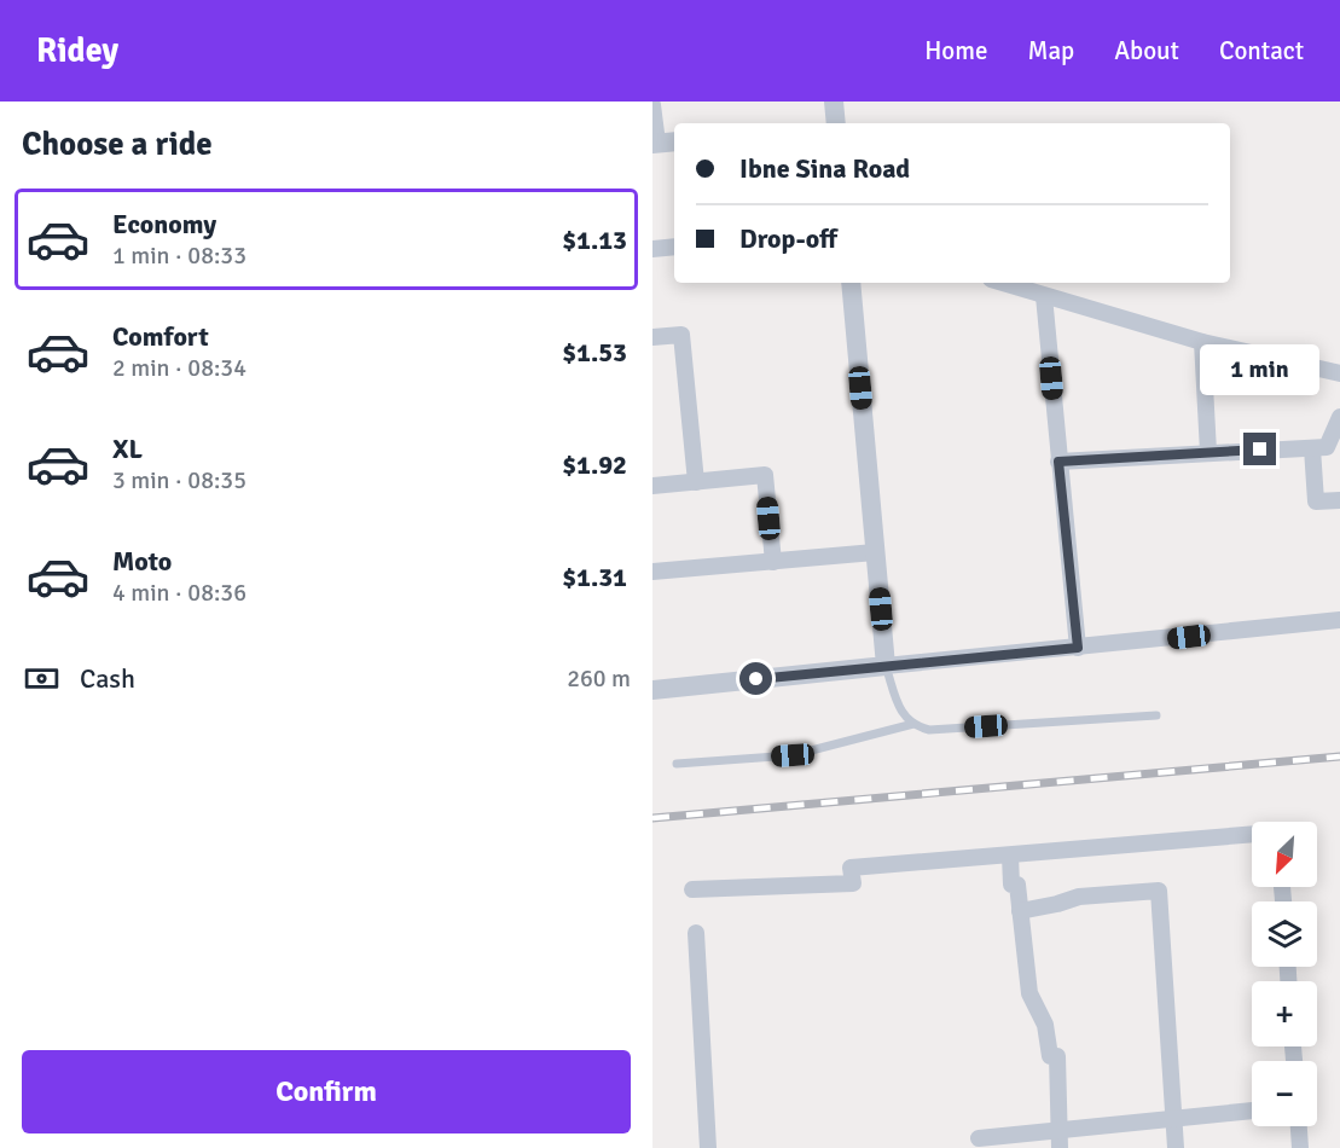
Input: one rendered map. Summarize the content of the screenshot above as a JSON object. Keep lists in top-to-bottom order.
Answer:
{
  "north": "bottom left",
  "page": {
    "header": "Ridey",
    "nav": [
      "Home",
      "Map",
      "About",
      "Contact"
    ],
    "heading": "Choose a ride",
    "banner": ["Ibne Sina Road", "Drop-off"],
    "list": [
      {
        "name": "Economy",
        "note": "1 min · 08:33",
        "value": "$1.13"
      },
      {
        "name": "Comfort",
        "note": "2 min · 08:34",
        "value": "$1.53"
      },
      {
        "name": "XL",
        "note": "3 min · 08:35",
        "value": "$1.92"
      },
      {
        "name": "Moto",
        "note": "4 min · 08:36",
        "value": "$1.31"
      }
    ],
    "bubble": "1 min",
    "pay": ["Cash", "260 m"],
    "map_buttons": ["+", "−"],
    "buttons": "Confirm"
  }
}
